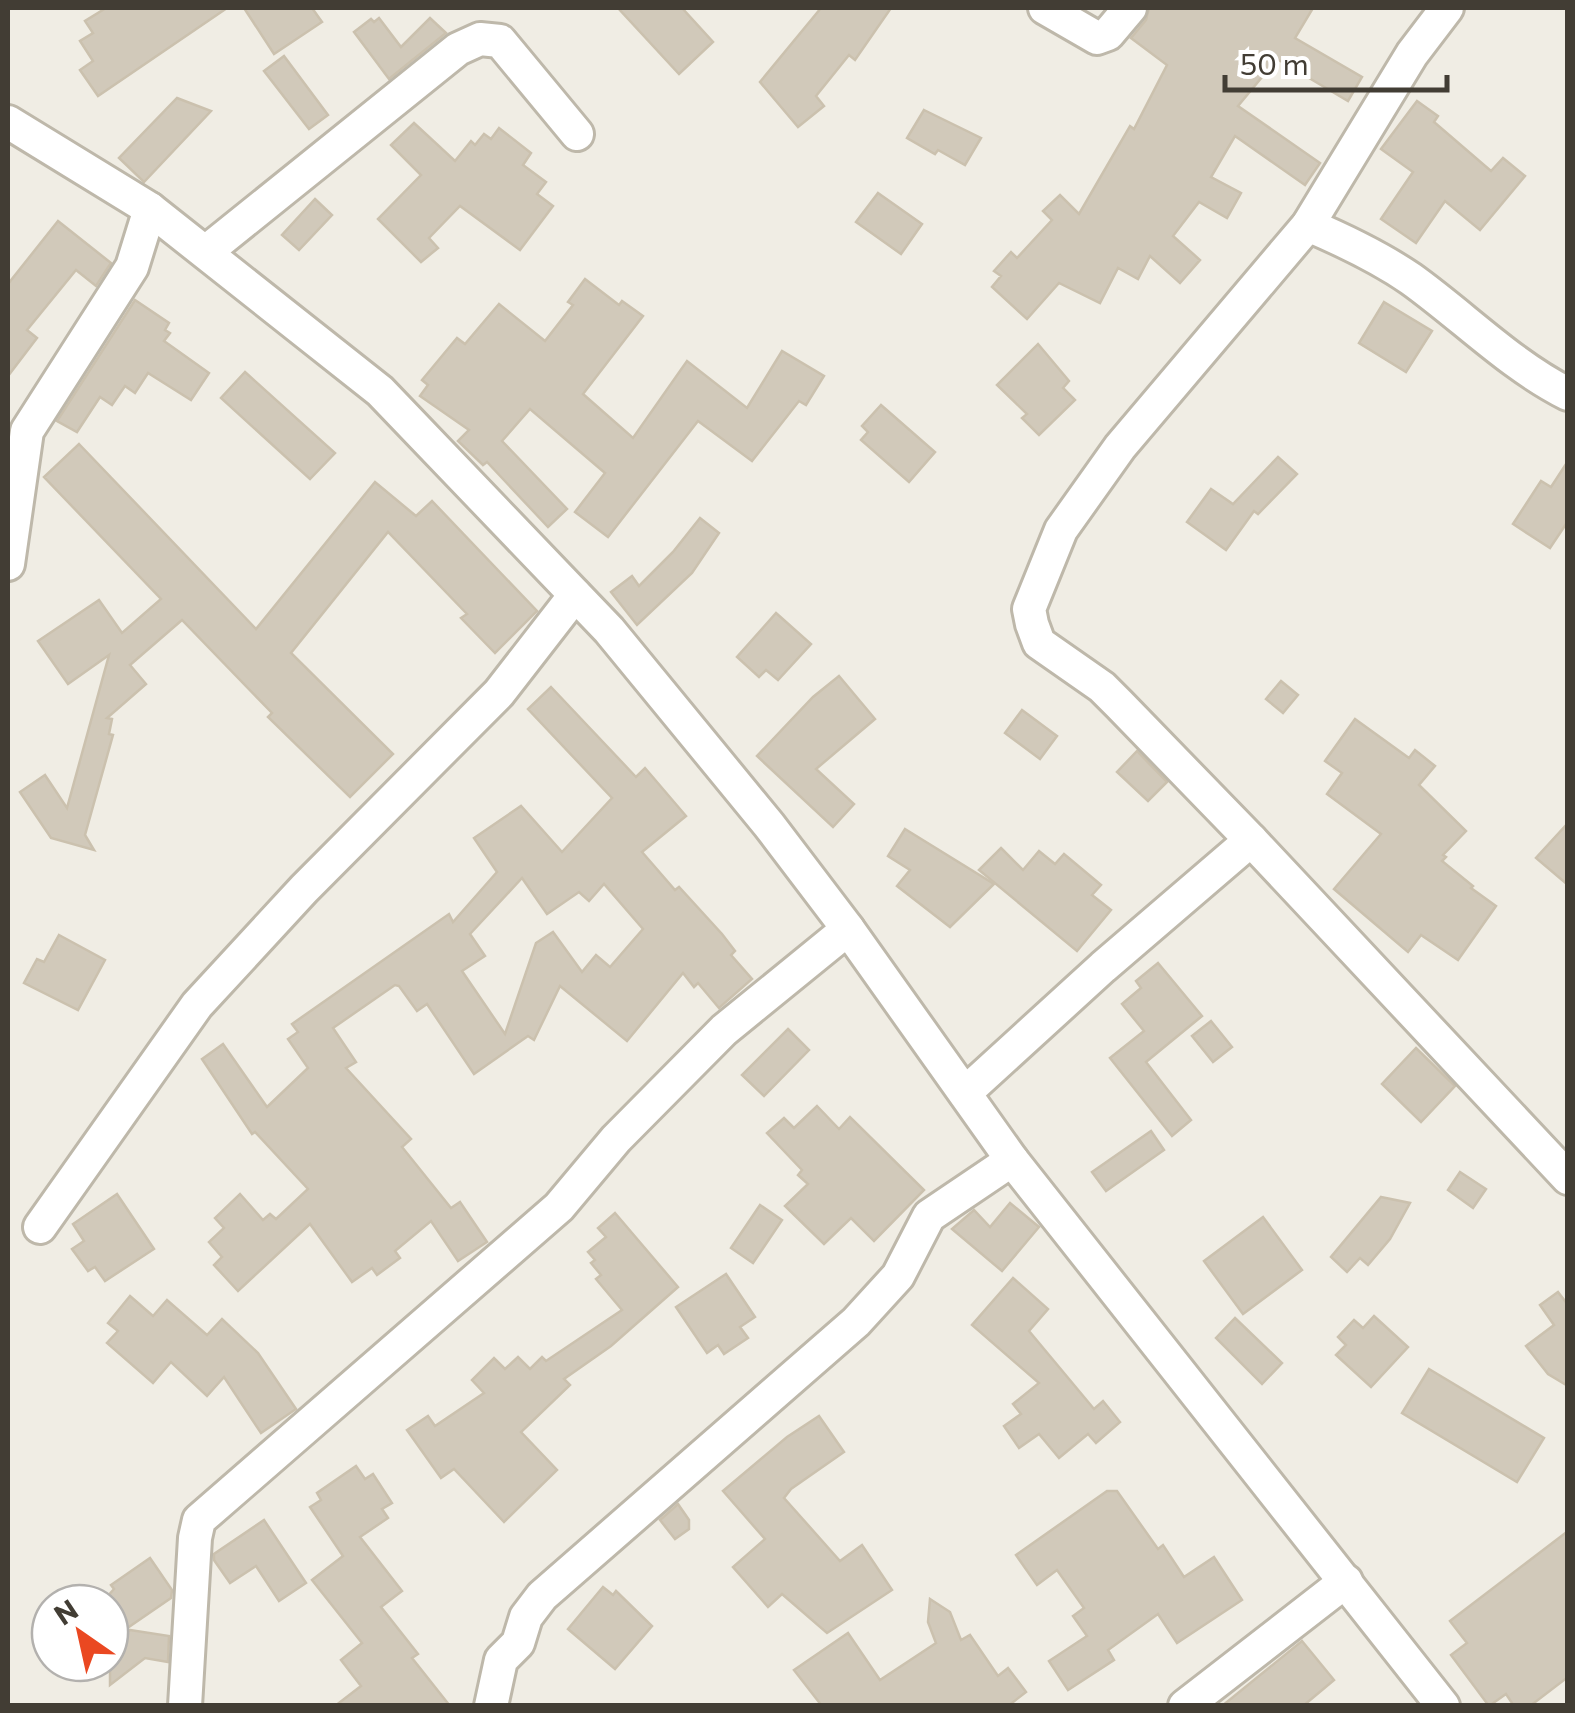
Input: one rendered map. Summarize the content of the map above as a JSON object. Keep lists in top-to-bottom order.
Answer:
{
  "scale_bar": "50 m",
  "north": "top left"
}
